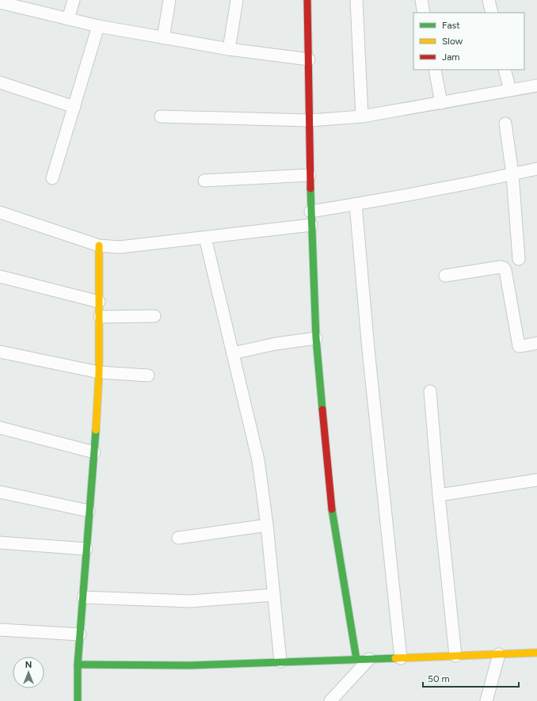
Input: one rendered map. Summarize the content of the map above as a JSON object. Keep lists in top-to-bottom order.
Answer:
{
  "legend": ["Fast", "Slow", "Jam"],
  "scale_bar": "50 m",
  "north": "top"
}
